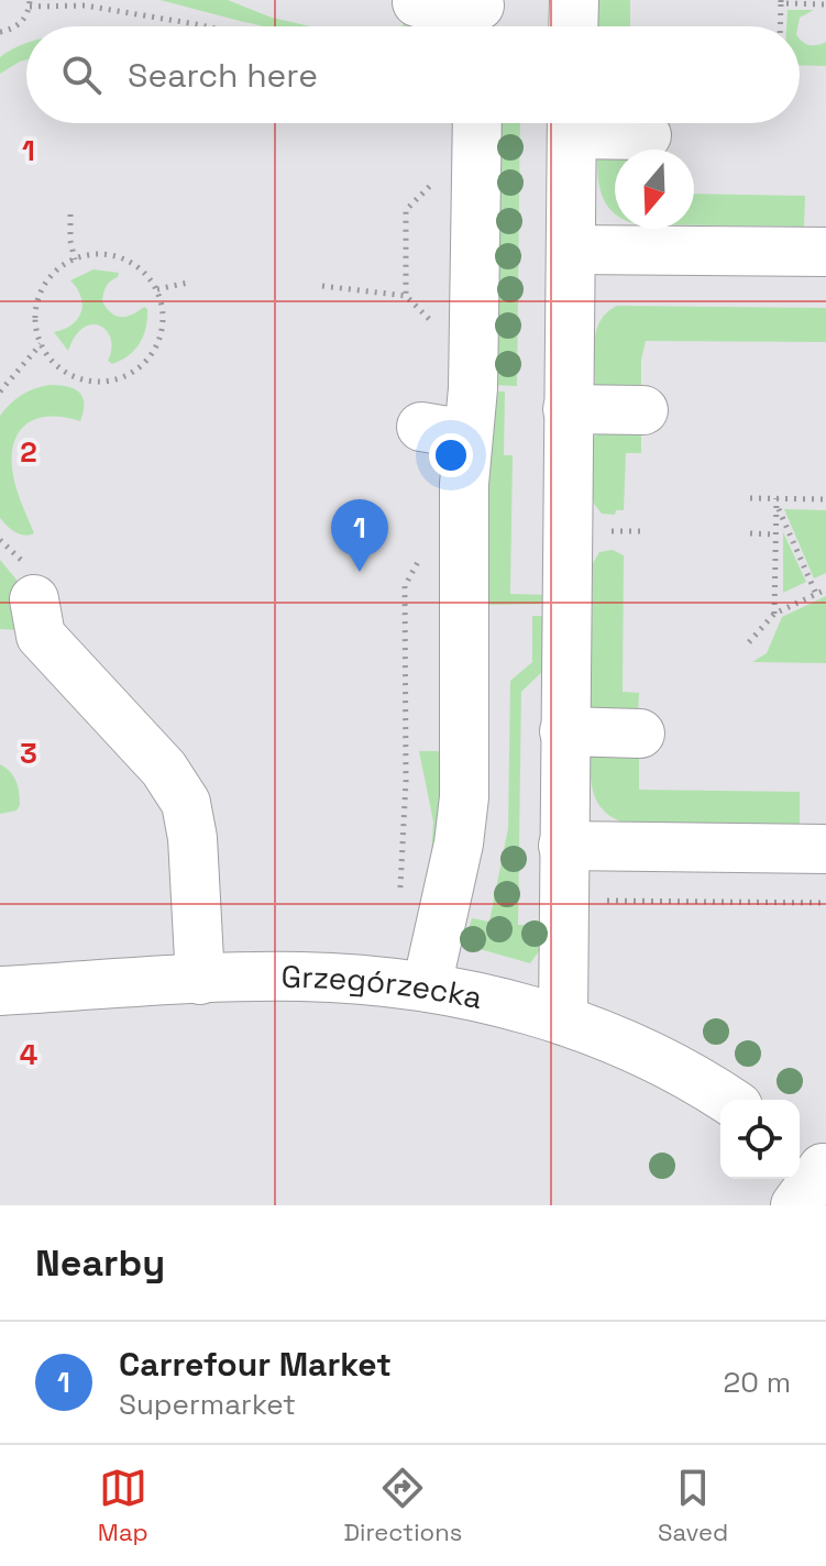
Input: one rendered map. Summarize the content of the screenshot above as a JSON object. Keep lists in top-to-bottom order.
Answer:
{
  "streets": {
    "street": ["Grzegórzecka"]
  },
  "north": "bottom",
  "page": {
    "search": "Search here",
    "pins": "1",
    "heading": "Nearby",
    "list": [
      {
        "mark": "1",
        "name": "Carrefour Market",
        "note": "Supermarket",
        "value": "20 m"
      }
    ],
    "nav": ["Map", "Directions", "Saved"]
  },
  "grid": {
    "rows": [
      "1",
      "2",
      "3",
      "4"
    ]
  }
}
